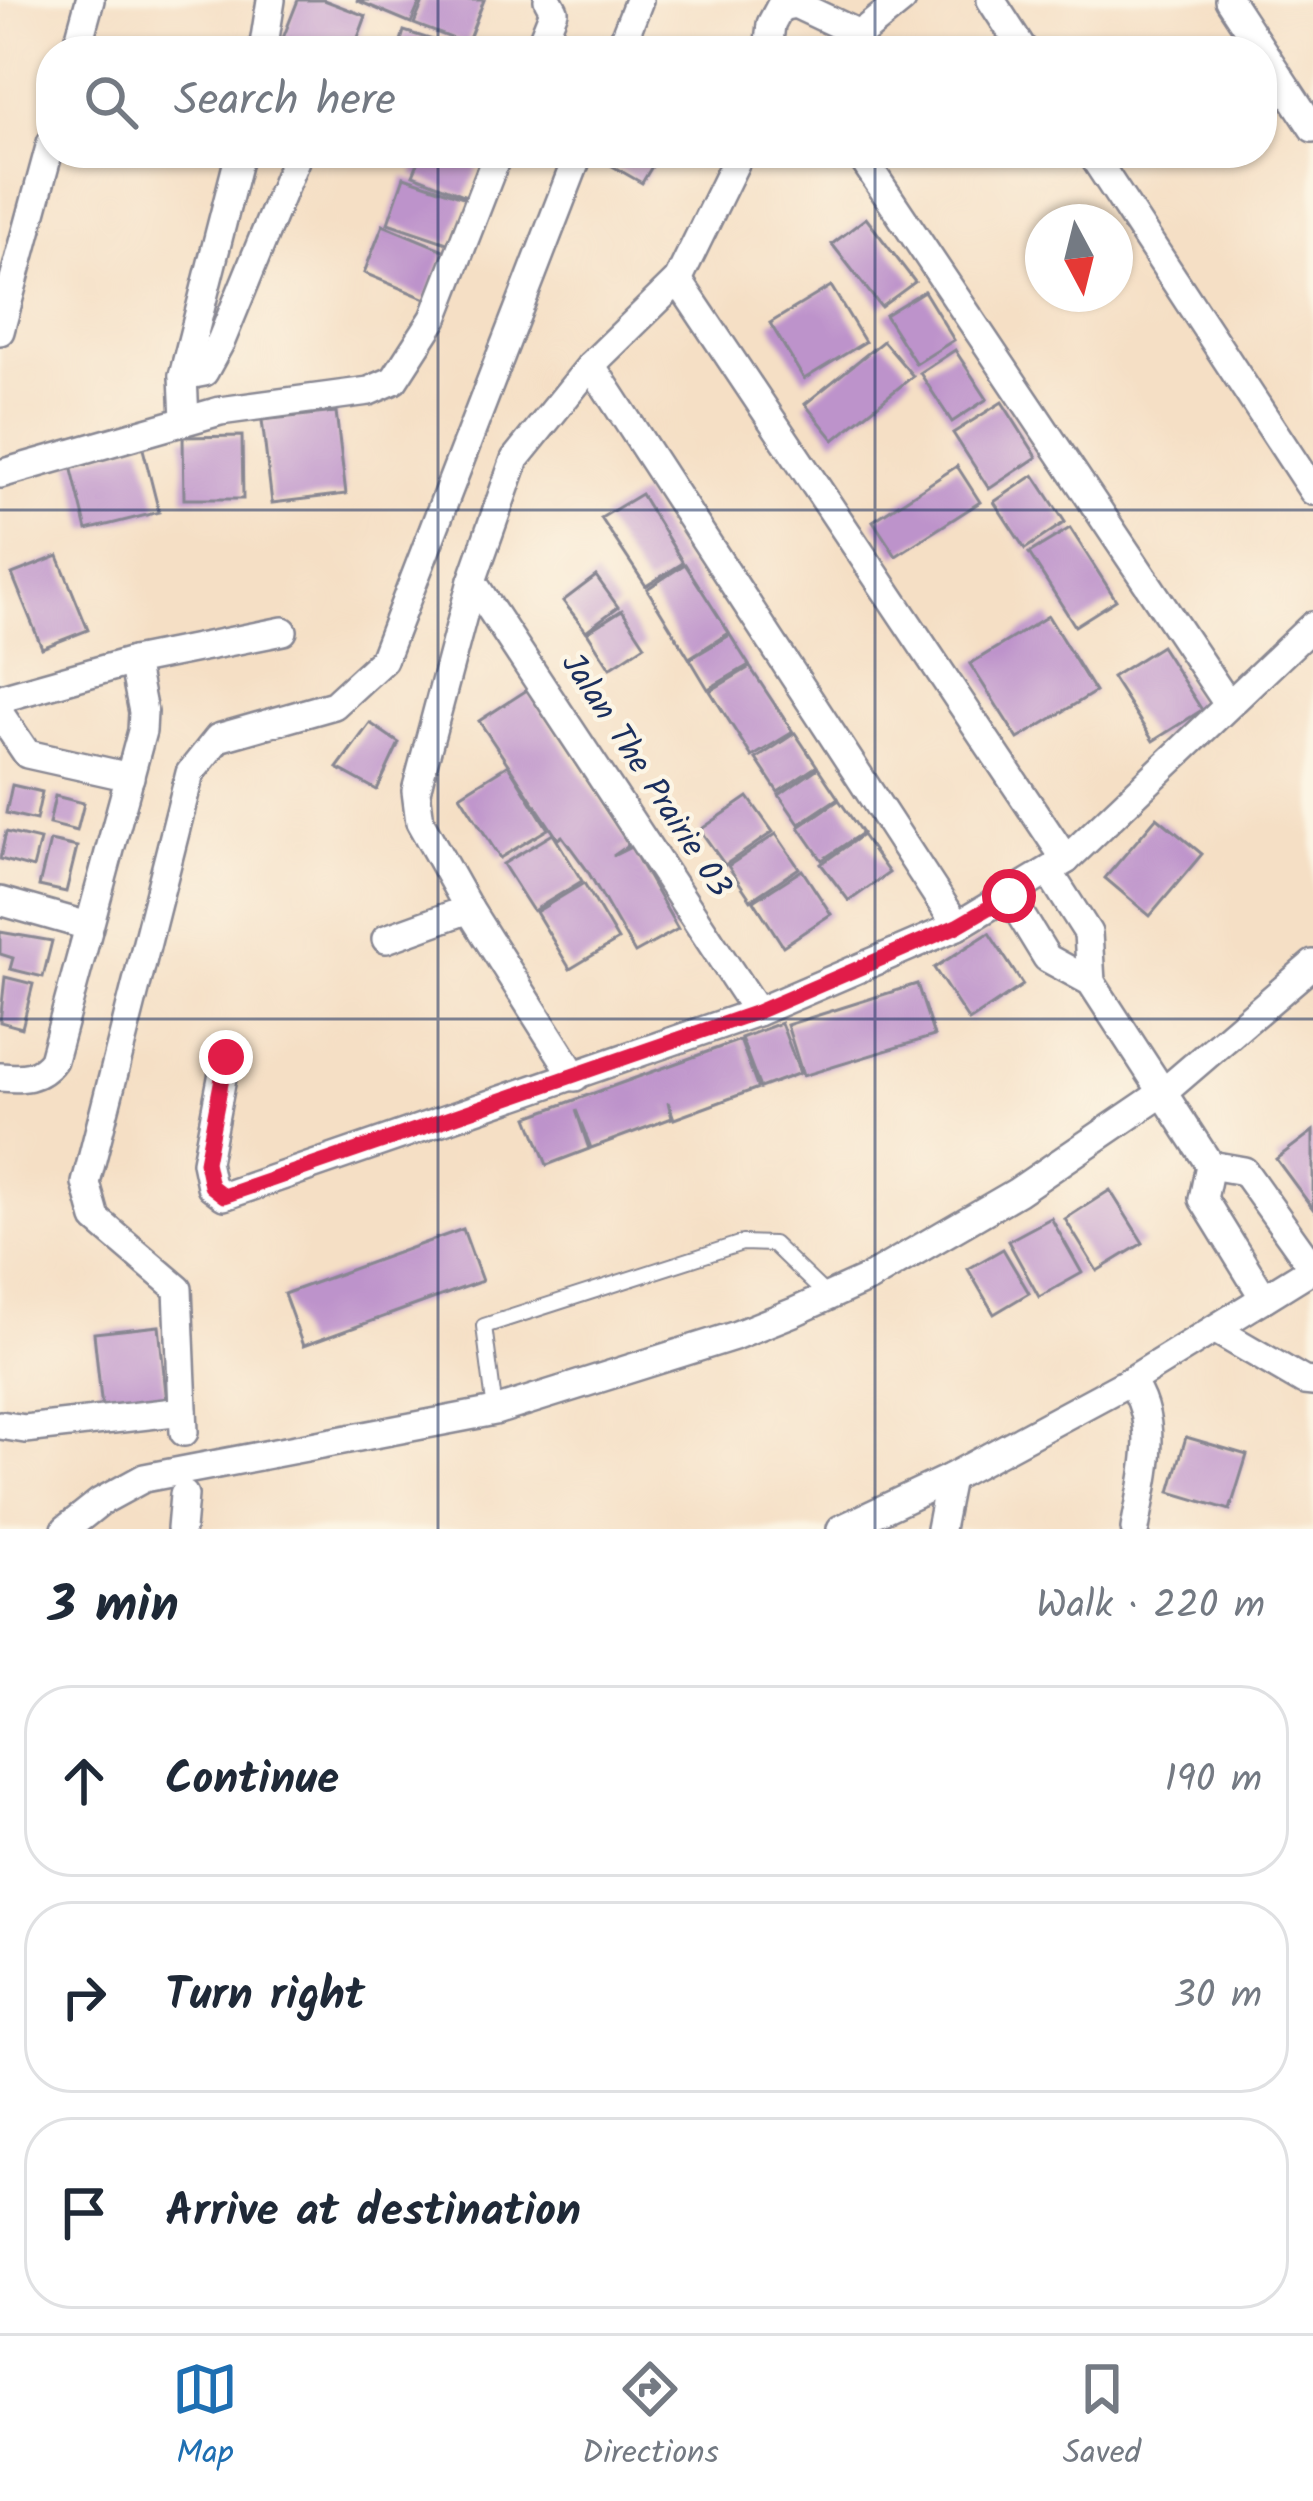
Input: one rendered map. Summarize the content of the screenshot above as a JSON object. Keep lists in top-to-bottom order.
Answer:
{
  "streets": {
    "street": ["Jalan The Prairie 03"]
  },
  "north": "bottom",
  "page": {
    "search": "Search here",
    "heading": ["3 min", "Walk · 220 m"],
    "list": [
      ["Continue", "190 m"],
      ["Turn right", "30 m"],
      "Arrive at destination"
    ],
    "nav": ["Map", "Directions", "Saved"]
  }
}
